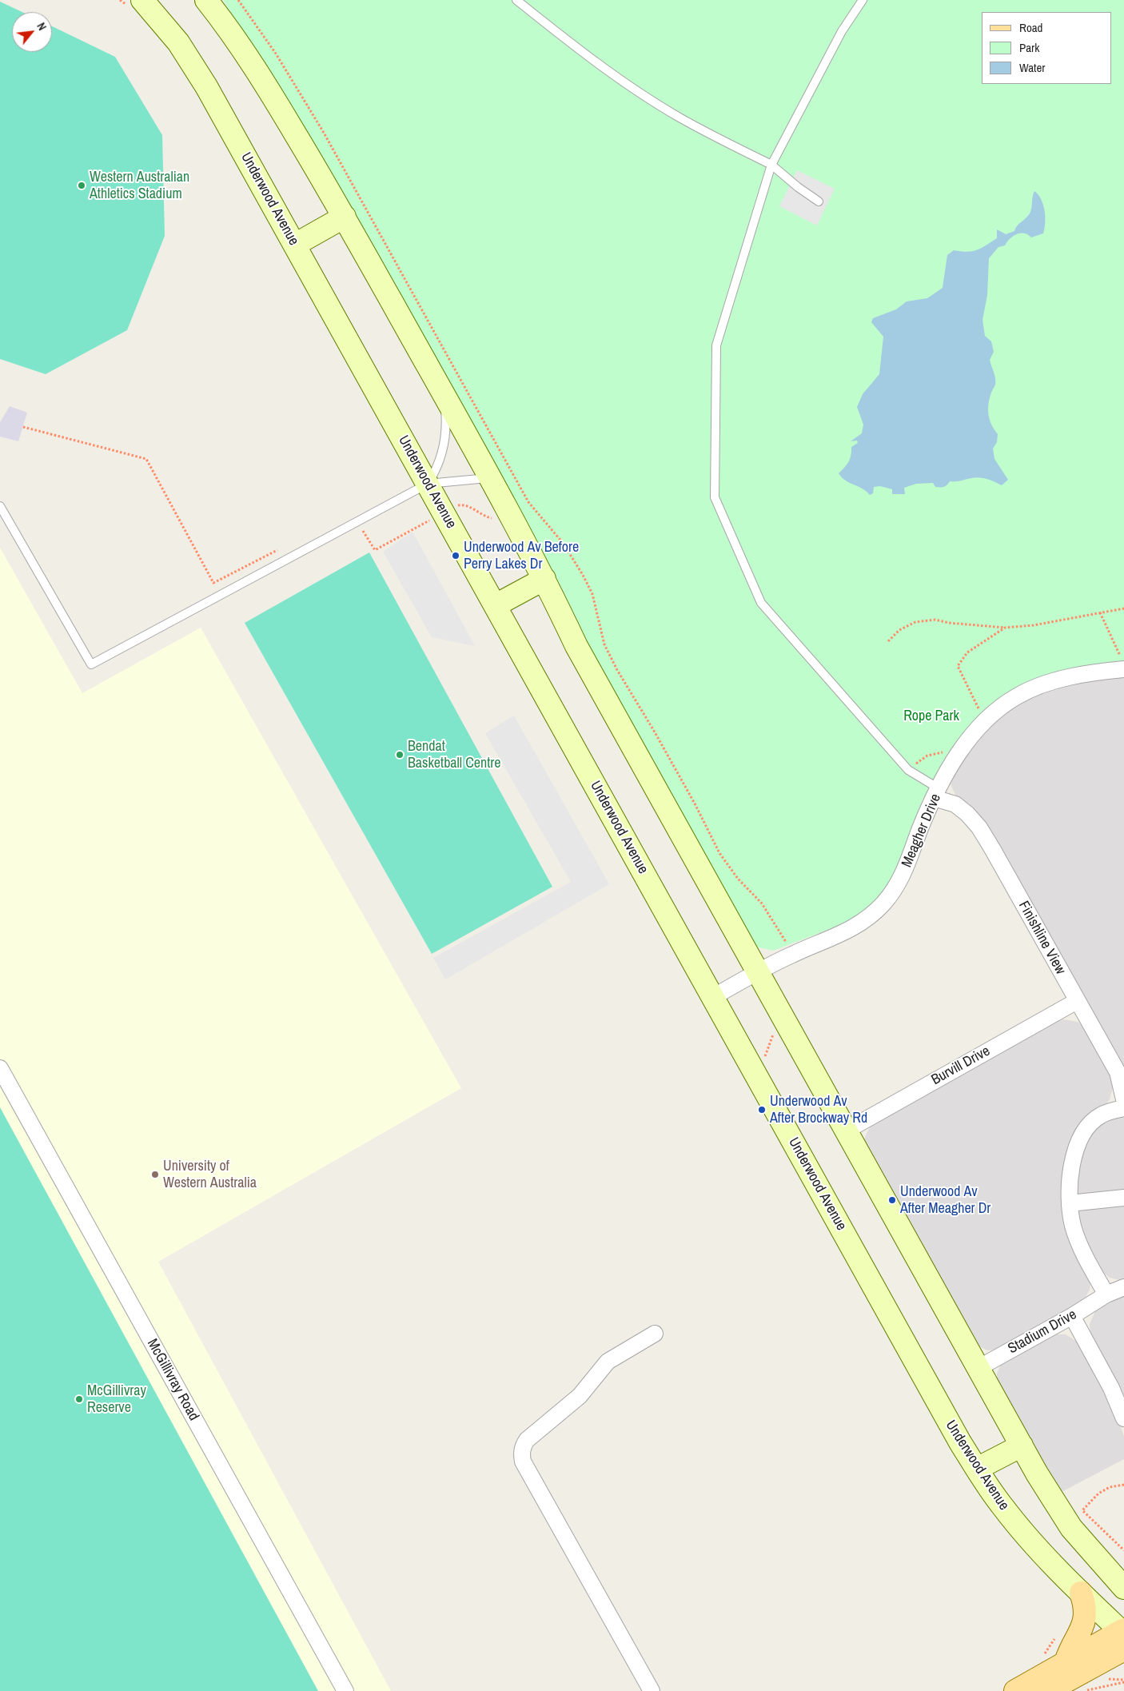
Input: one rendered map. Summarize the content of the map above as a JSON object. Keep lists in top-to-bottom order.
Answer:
{
  "streets": {
    "main road": ["Underwood Avenue"],
    "street": [
      "Meagher Drive",
      "Finishline View",
      "Burvill Drive",
      "Stadium Drive",
      "McGillivray Road"
    ]
  },
  "crossings": [
    ["Underwood Avenue", "Meagher Drive"],
    ["Meagher Drive", "Finishline View"],
    ["Finishline View", "Burvill Drive"]
  ],
  "parks": ["Rope Park"],
  "places": [
    "Western Australian Athletics Stadium",
    "Underwood Av Before Perry Lakes Dr",
    "Bendat Basketball Centre",
    "Underwood Av After Brockway Rd",
    "University of Western Australia",
    "Underwood Av After Meagher Dr",
    "McGillivray Reserve"
  ],
  "legend": ["Road", "Park", "Water"],
  "north": "top right"
}
